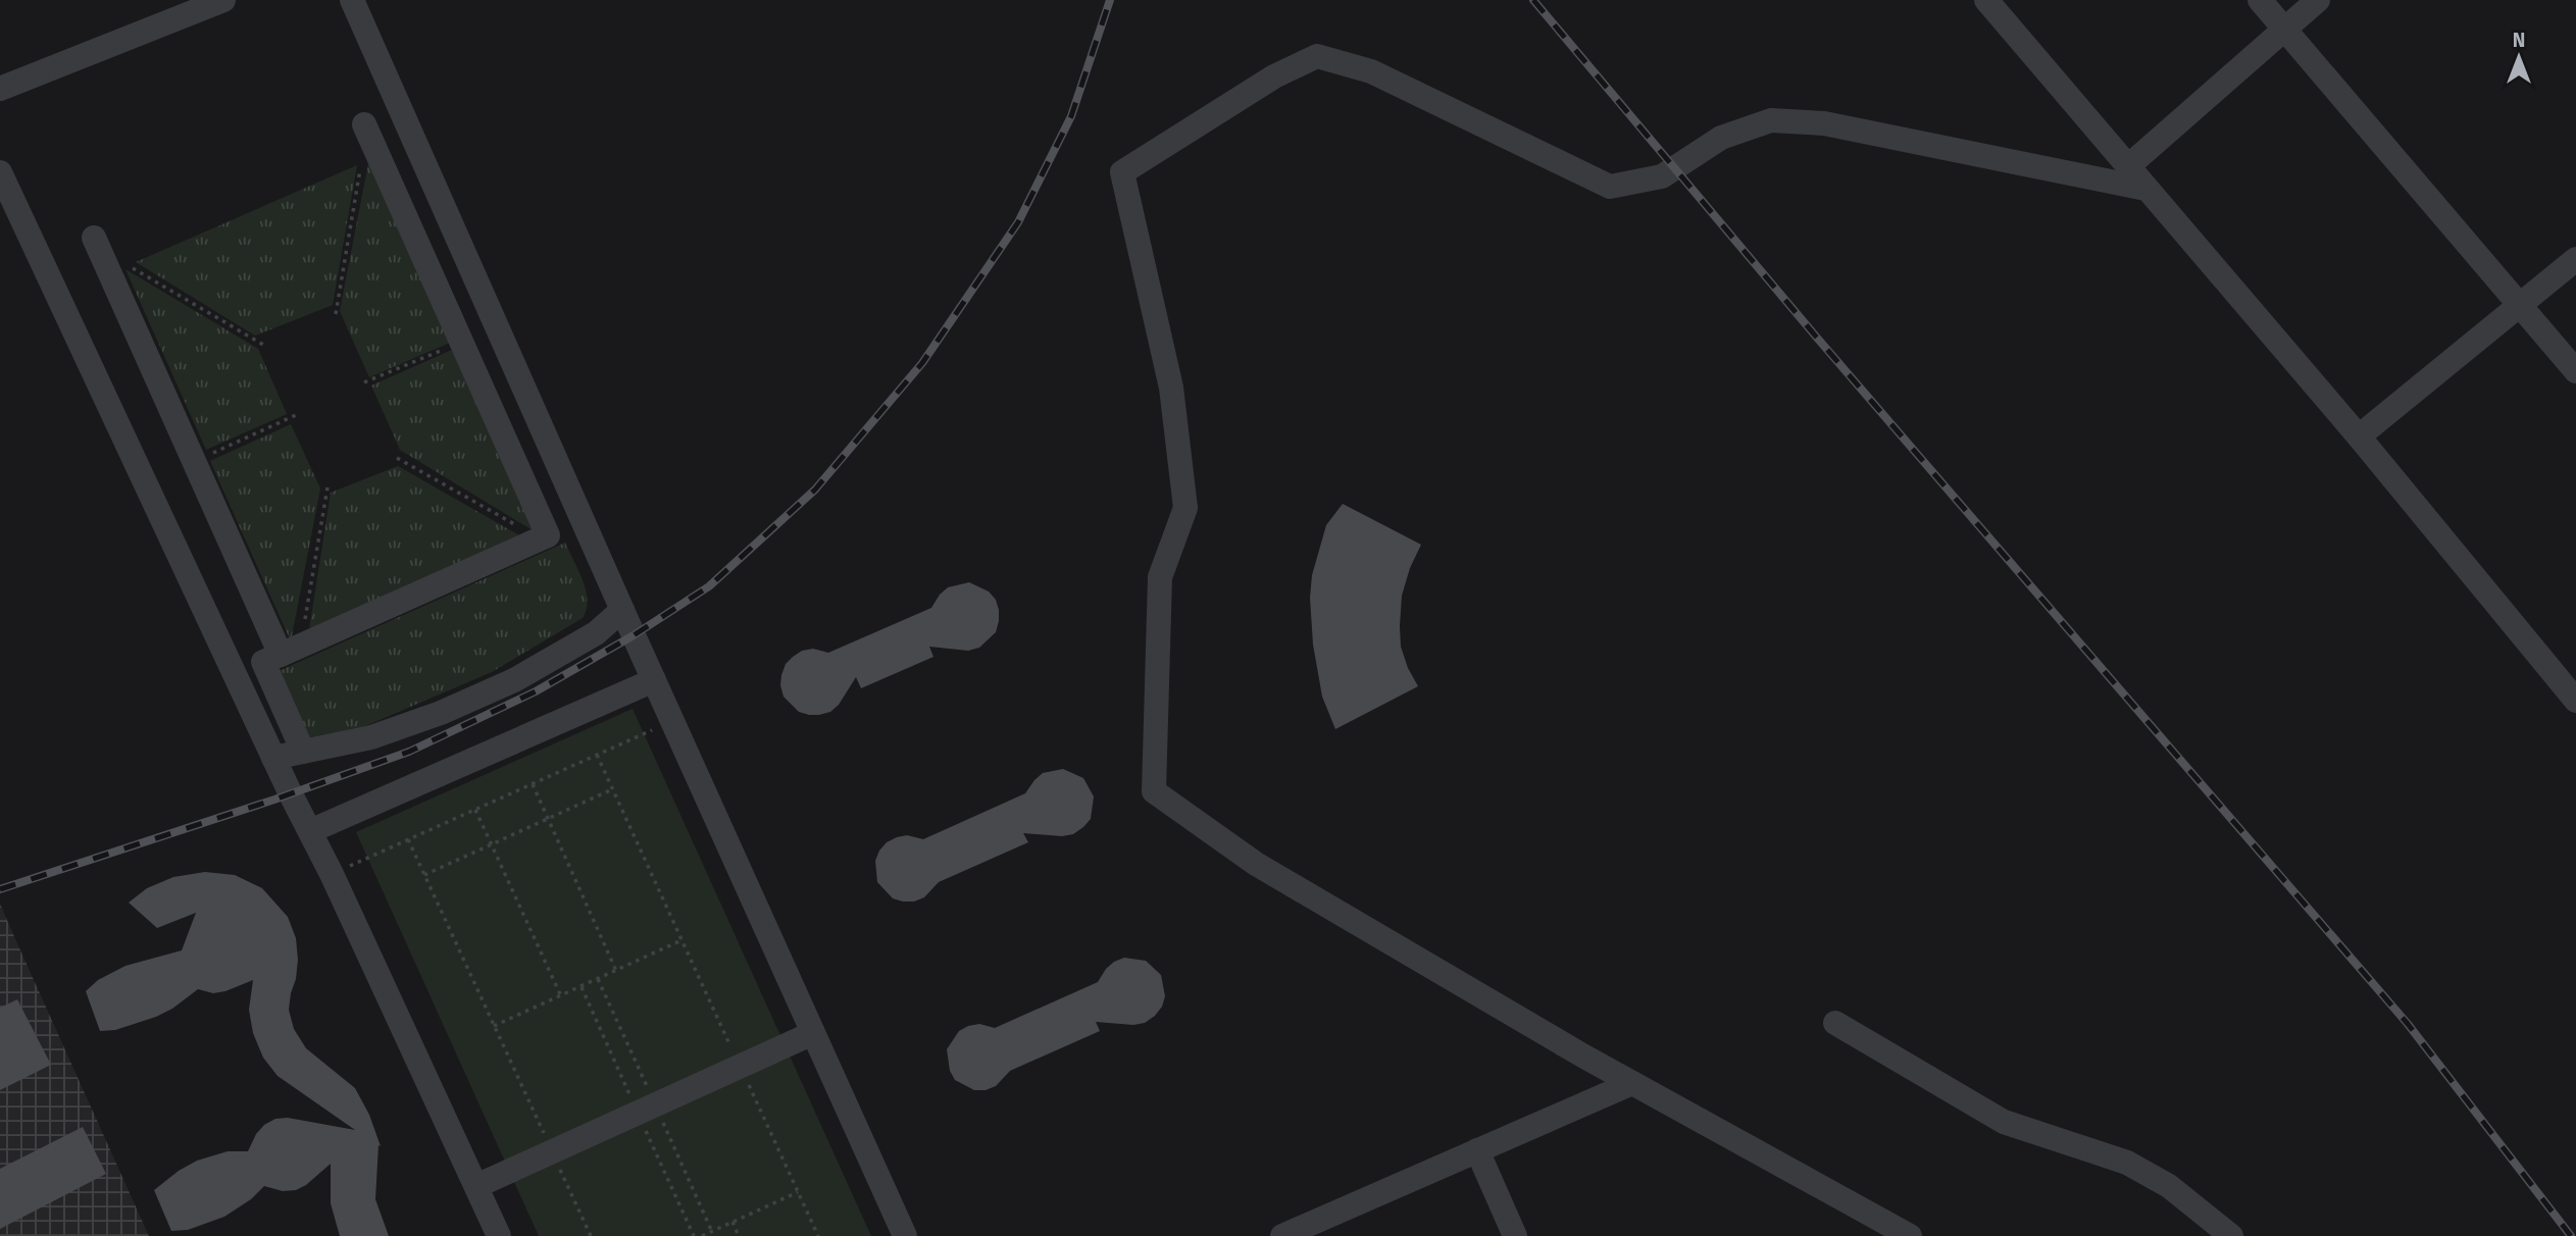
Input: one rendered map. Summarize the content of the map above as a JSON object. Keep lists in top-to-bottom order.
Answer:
{
  "north": "top"
}
